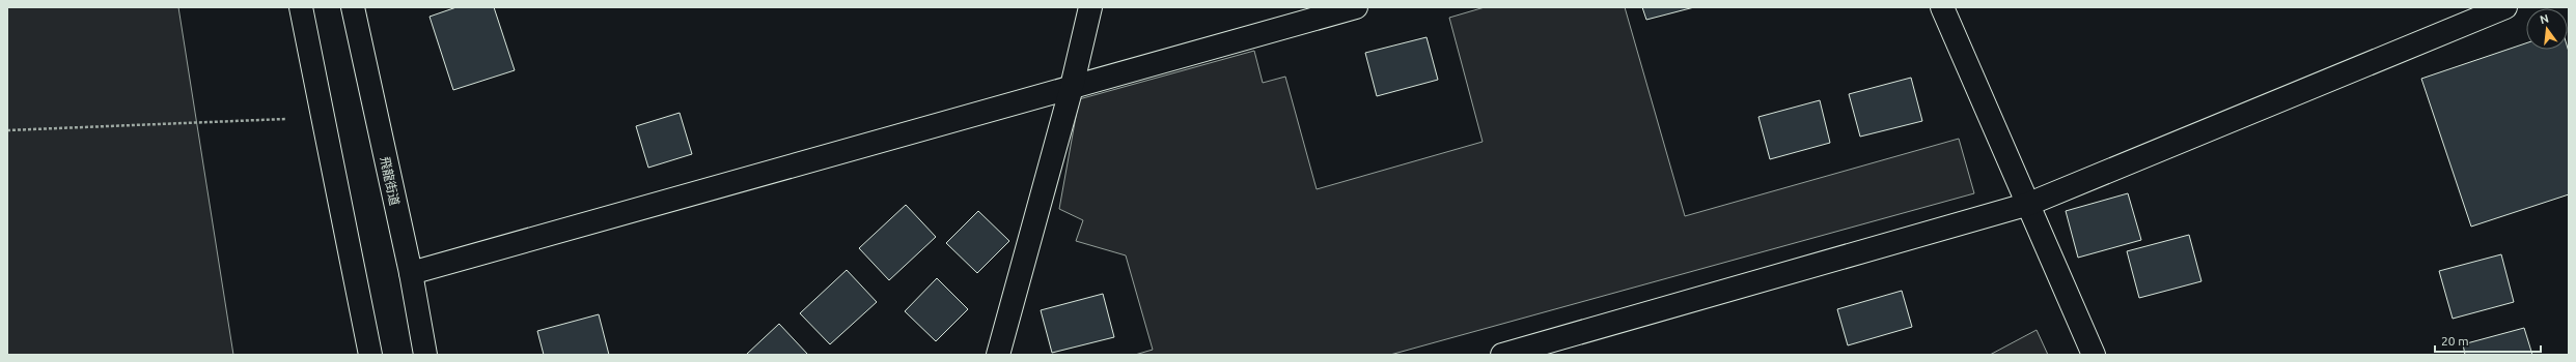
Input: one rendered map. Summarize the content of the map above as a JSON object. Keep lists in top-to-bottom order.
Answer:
{
  "streets": {
    "main road": ["飛龍街道"]
  },
  "scale_bar": "20 m",
  "north": "top"
}
